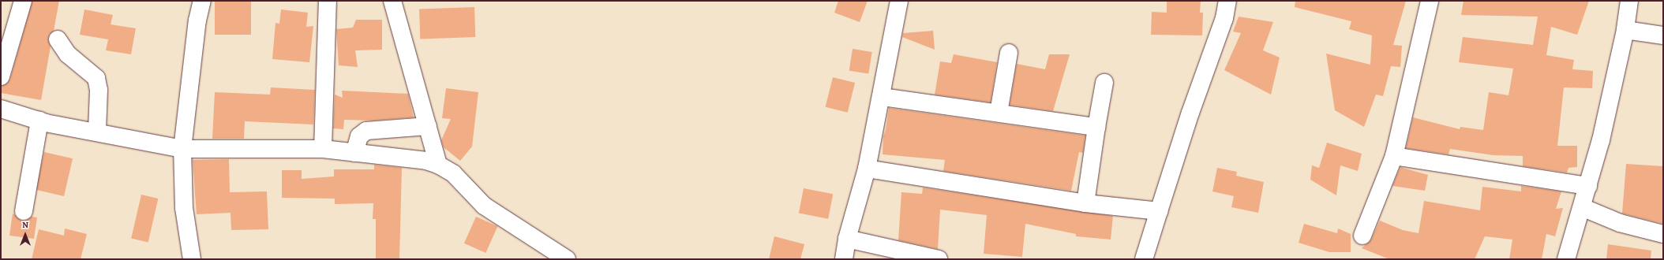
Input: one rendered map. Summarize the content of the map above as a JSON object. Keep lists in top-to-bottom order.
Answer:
{
  "north": "top"
}
